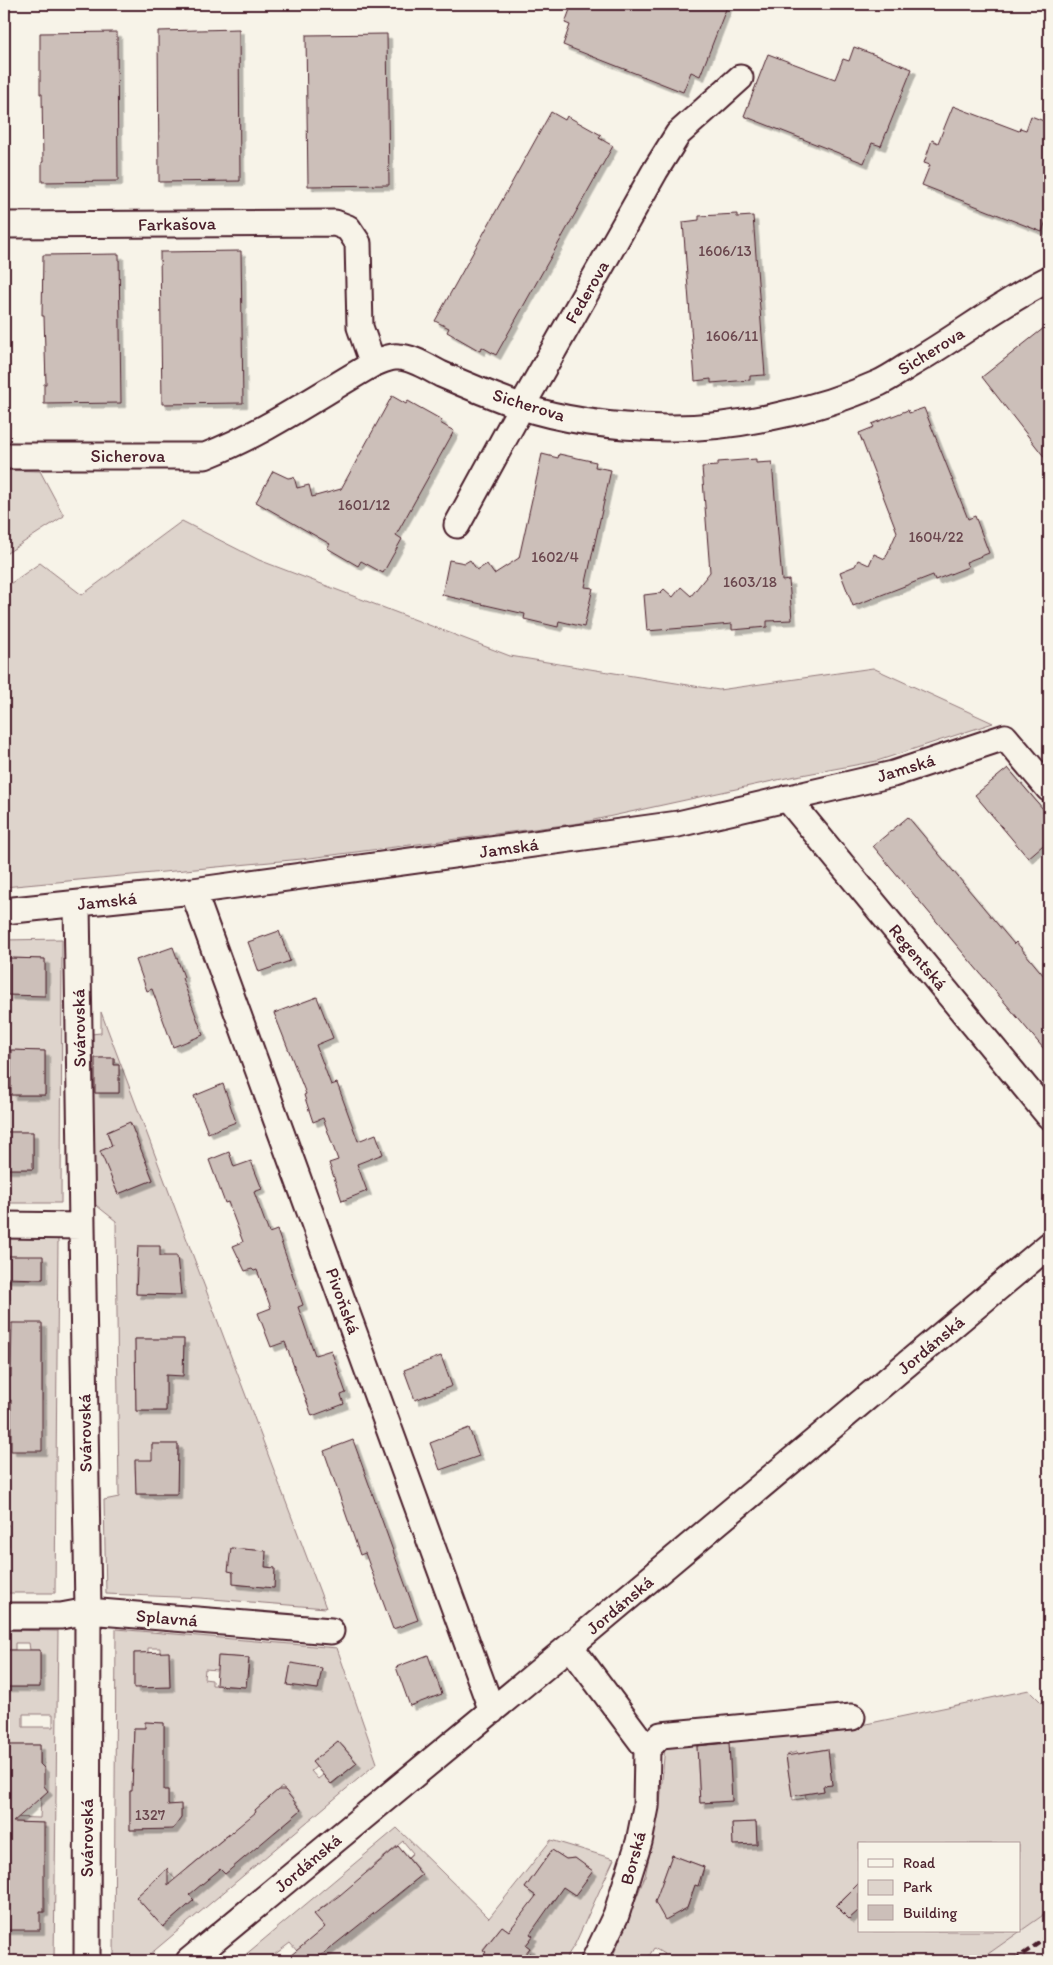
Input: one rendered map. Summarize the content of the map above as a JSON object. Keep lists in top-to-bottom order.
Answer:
{
  "streets": {
    "street": [
      "Farkašova",
      "Federova",
      "Sicherova",
      "Jamská",
      "Regentská",
      "Svárovská",
      "Pivoňská",
      "Jordánská",
      "Splavná",
      "Borská"
    ]
  },
  "crossings": [
    ["Farkašova", "Sicherova"],
    ["Federova", "Sicherova"],
    ["Jamská", "Regentská"],
    ["Jamská", "Svárovská"],
    ["Jamská", "Pivoňská"],
    ["Svárovská", "Splavná"],
    ["Pivoňská", "Jordánská"]
  ],
  "house_numbers": [
    "1606/13",
    "1606/11",
    "1601/12",
    "1604/22",
    "1602/4",
    "1603/18",
    "1327"
  ],
  "legend": ["Road", "Park", "Building"]
}
